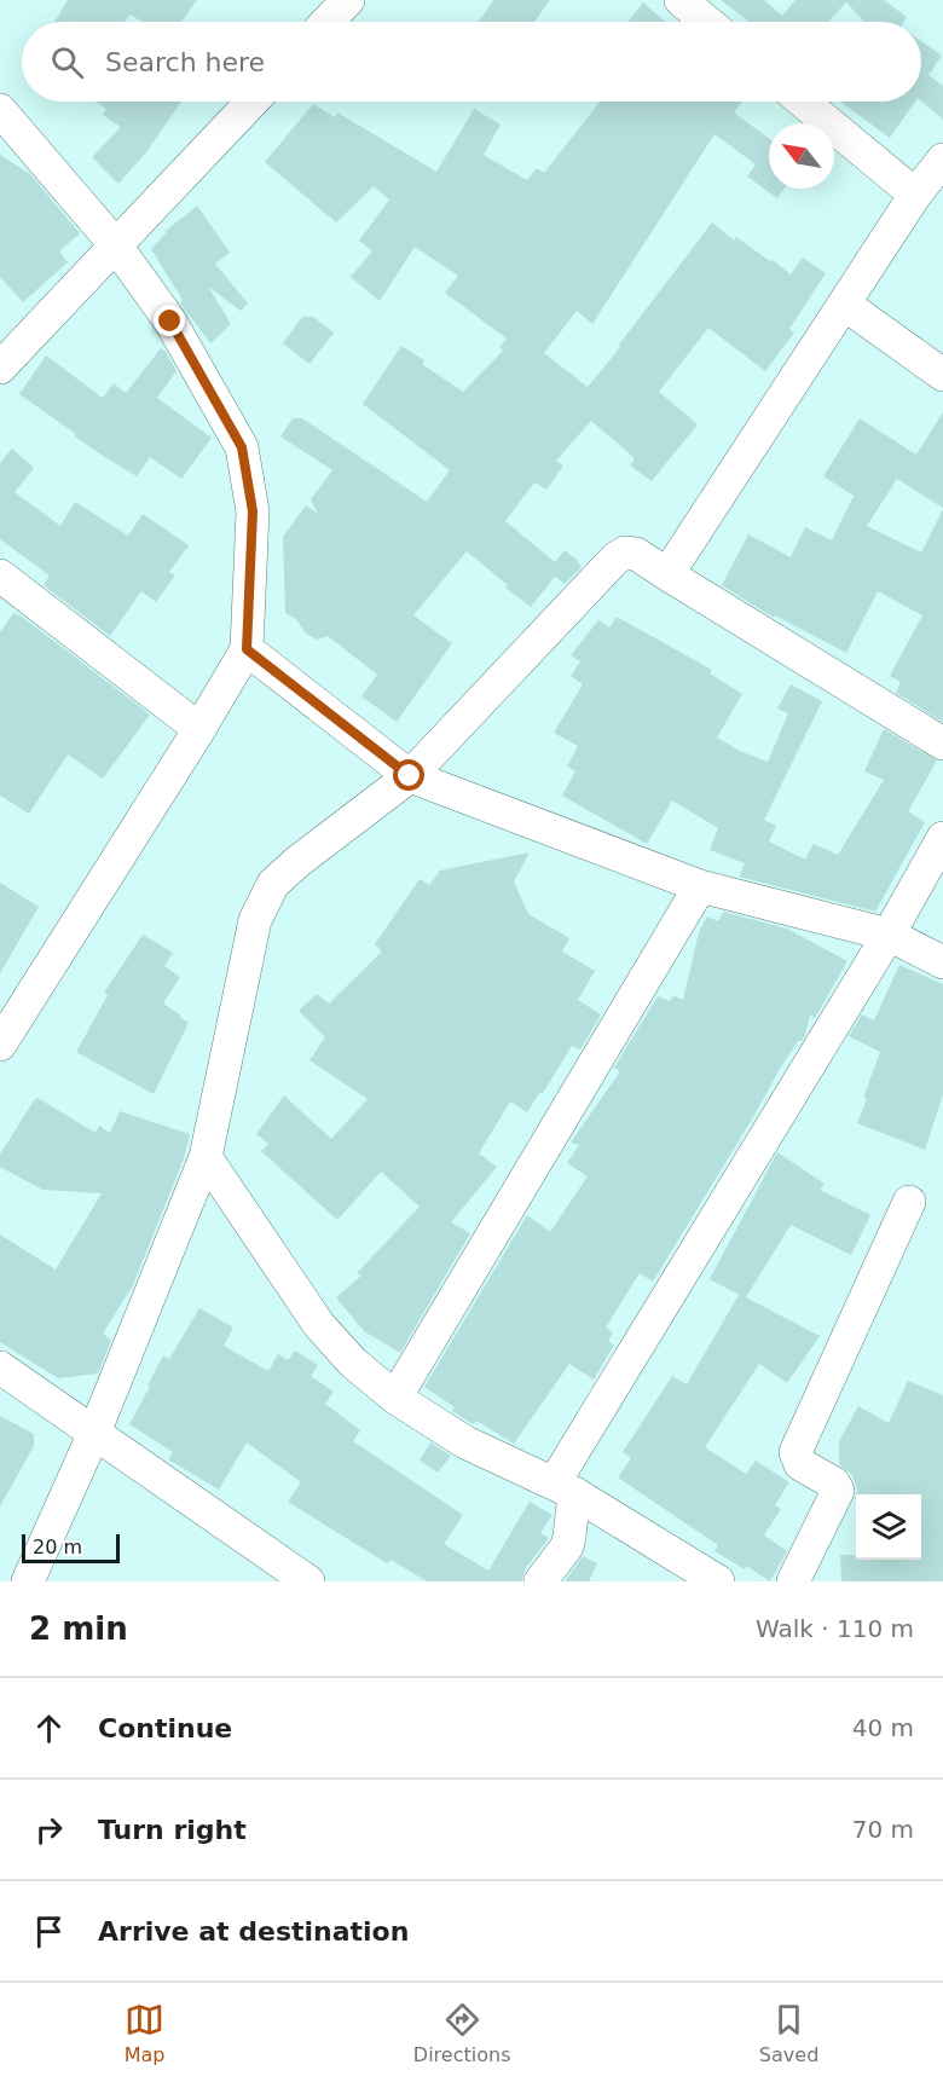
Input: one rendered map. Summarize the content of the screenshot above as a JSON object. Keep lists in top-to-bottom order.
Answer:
{
  "scale_bar": "20 m",
  "north": "top left",
  "page": {
    "search": "Search here",
    "scale": "20 m",
    "heading": ["2 min", "Walk · 110 m"],
    "list": [
      ["Continue", "40 m"],
      ["Turn right", "70 m"],
      "Arrive at destination"
    ],
    "nav": ["Map", "Directions", "Saved"]
  }
}
